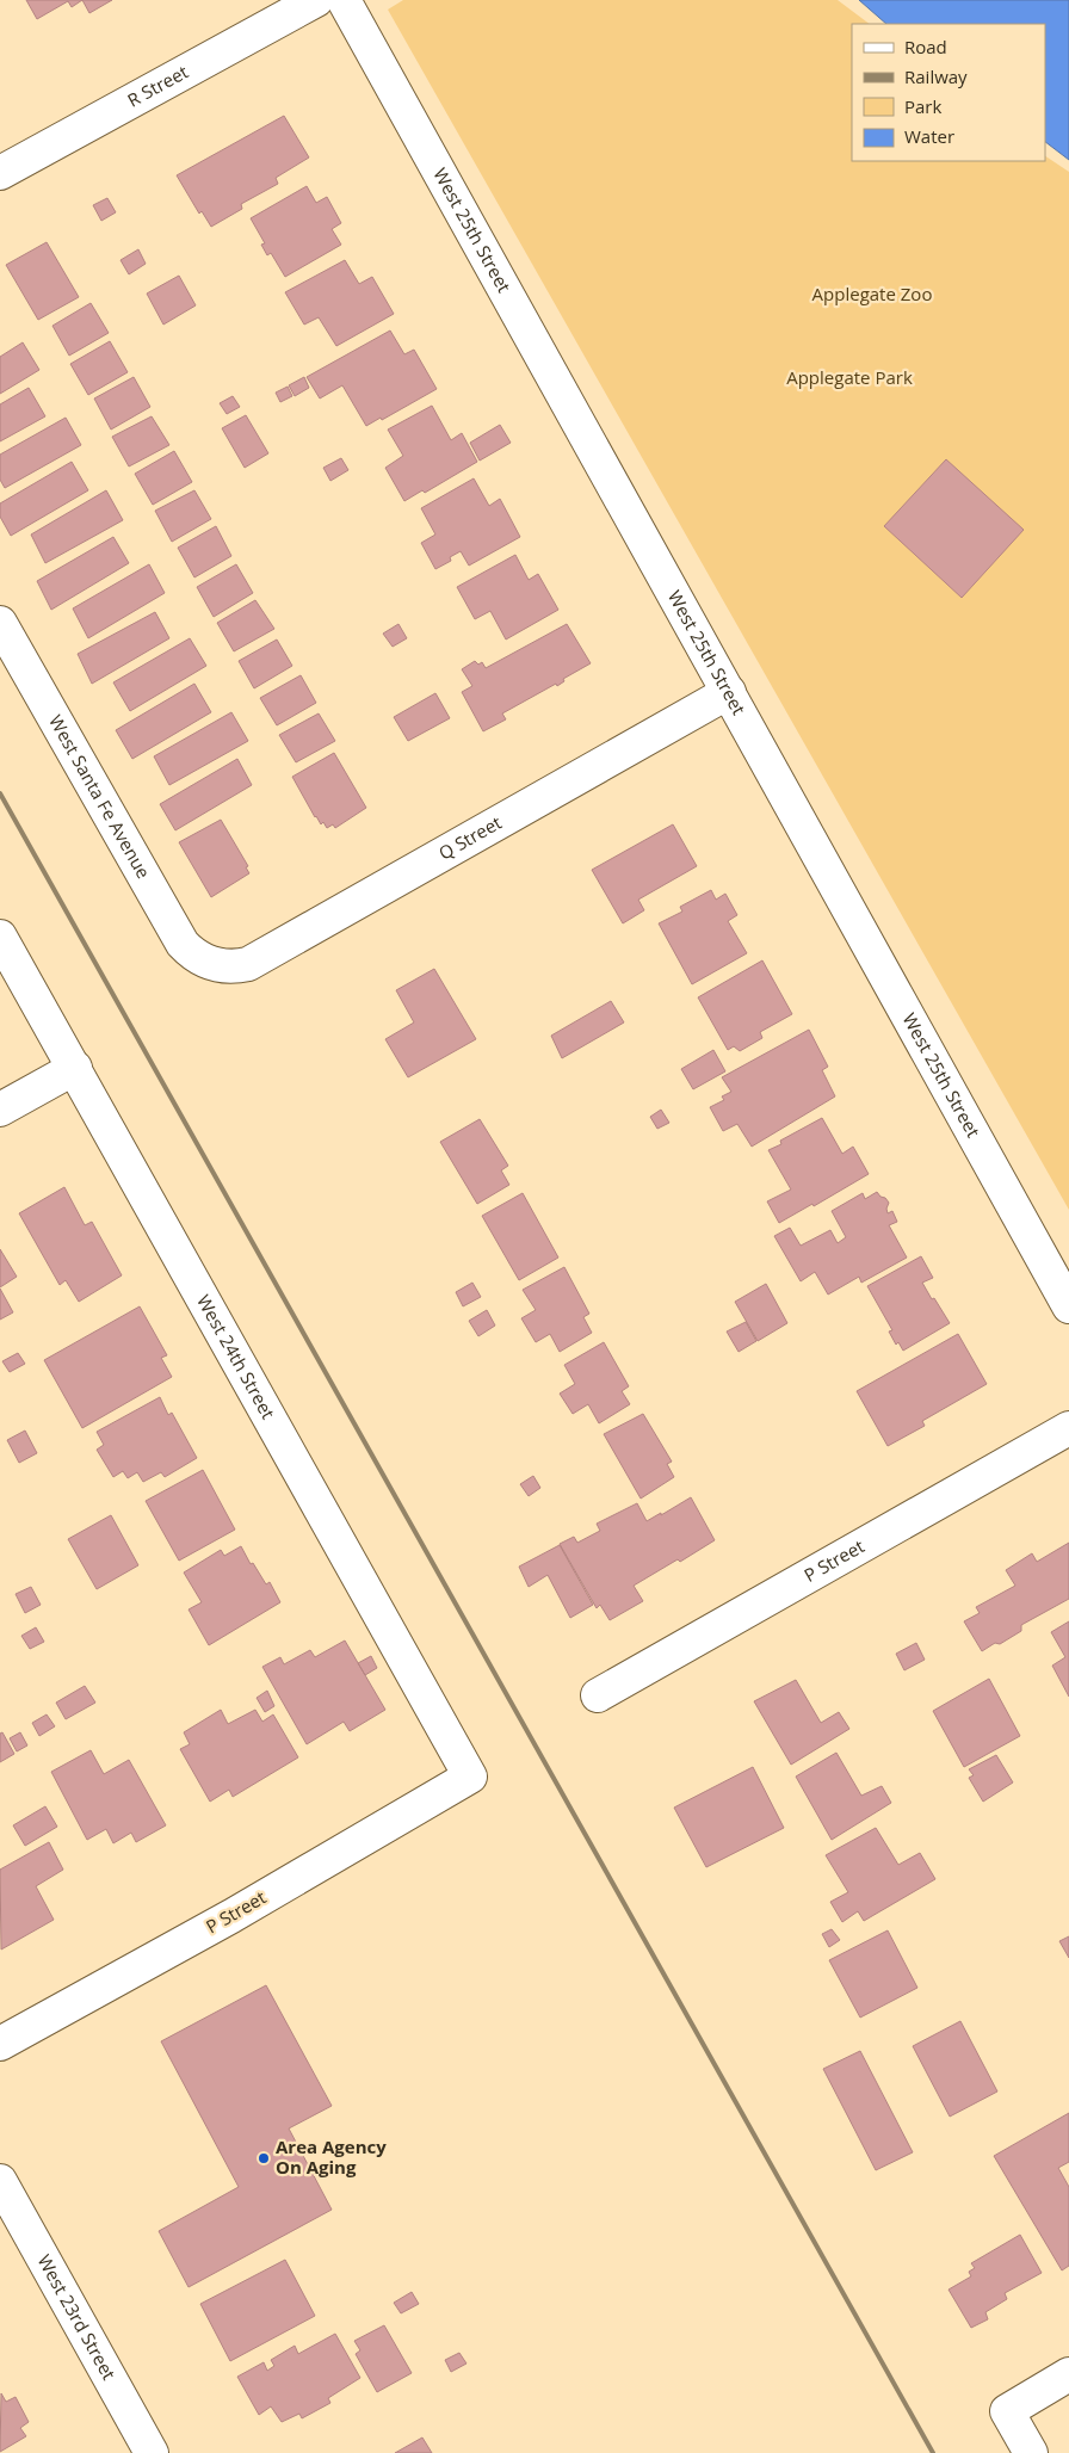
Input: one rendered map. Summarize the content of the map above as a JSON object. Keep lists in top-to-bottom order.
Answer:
{
  "streets": {
    "street": [
      "R Street",
      "West 25th Street",
      "West Santa Fe Avenue",
      "Q Street",
      "West 24th Street",
      "P Street",
      "West 23rd Street"
    ]
  },
  "crossings": [
    ["West 25th Street", "Q Street"],
    ["West Santa Fe Avenue", "Q Street"],
    ["West 24th Street", "P Street"]
  ],
  "parks": ["Applegate Zoo", "Applegate Park"],
  "places": ["Area Agency On Aging"],
  "legend": [
    "Road",
    "Railway",
    "Park",
    "Water"
  ]
}
